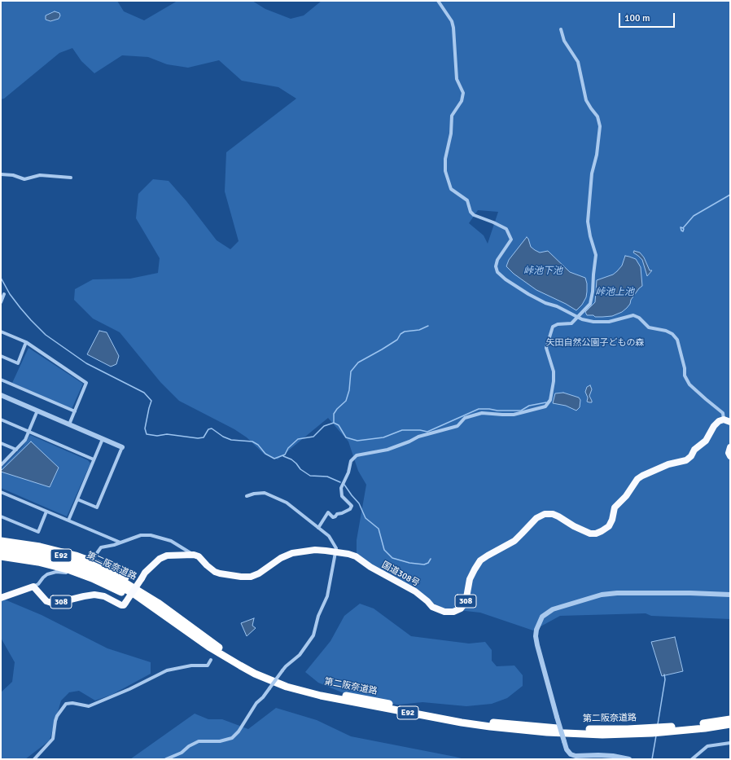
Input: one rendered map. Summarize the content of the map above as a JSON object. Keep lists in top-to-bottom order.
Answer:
{
  "streets": {
    "highway": [
      "E92",
      "第二阪奈道路",
      "国道308号",
      "308"
    ]
  },
  "crossings": [
    ["国道308号", "308"]
  ],
  "water": ["峠池下池", "峠池上池"],
  "parks": ["矢田自然公園子どもの森"],
  "scale_bar": "100 m"
}
